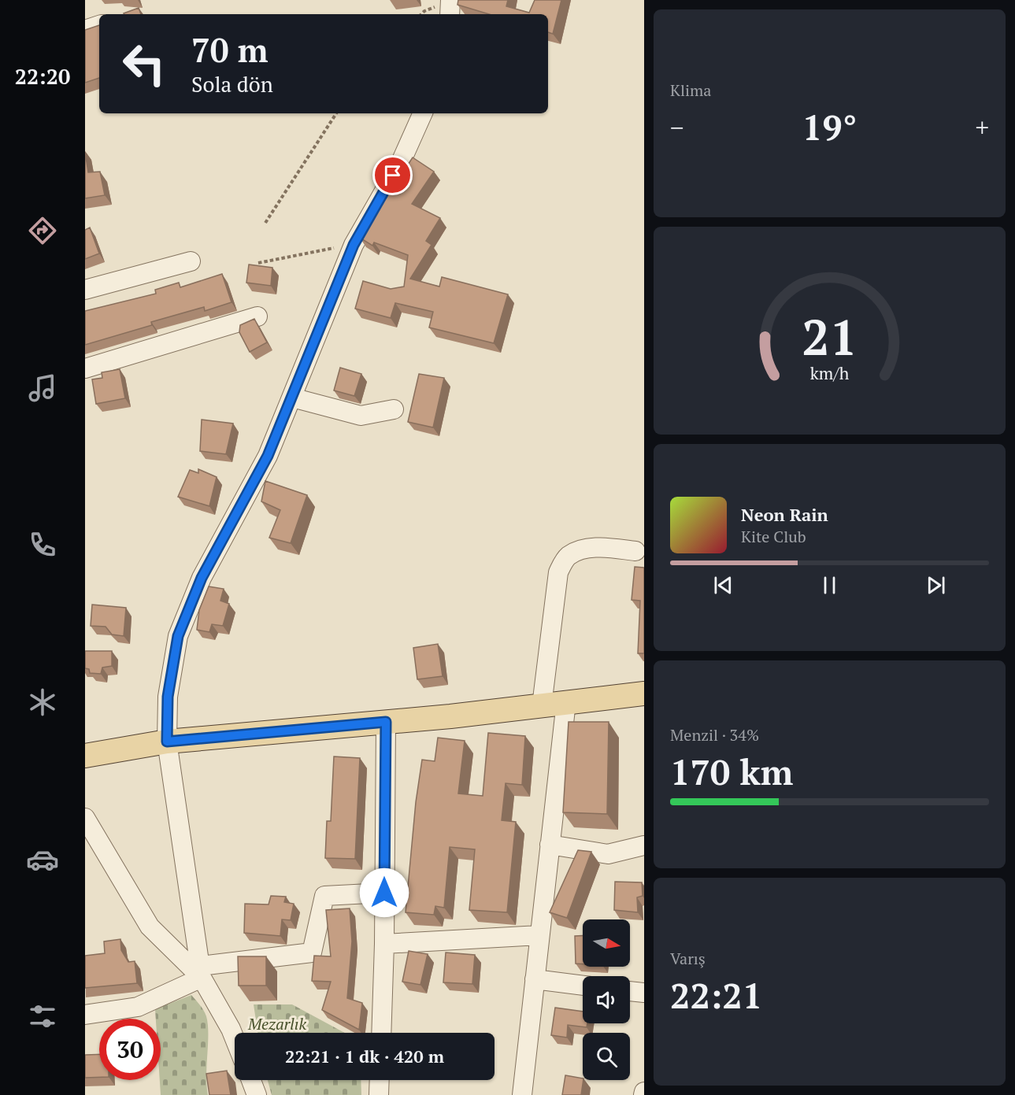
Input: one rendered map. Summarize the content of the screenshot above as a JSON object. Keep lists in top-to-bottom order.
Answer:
{
  "parks": ["Mezarlık"],
  "north": "right",
  "page": {
    "tabs": "22:20",
    "tile": [
      "Klima",
      ["Menzil · 34%", "170 km"],
      ["Varış", "22:21"]
    ],
    "turn": ["70 m", "Sola dön"],
    "heat": ["−", "19°", "+"],
    "song": ["Neon Rain", "Kite Club"],
    "limit": "30",
    "trip": "22:21 · 1 dk · 420 m",
    "gauge": ["21", "km/h"]
  }
}
